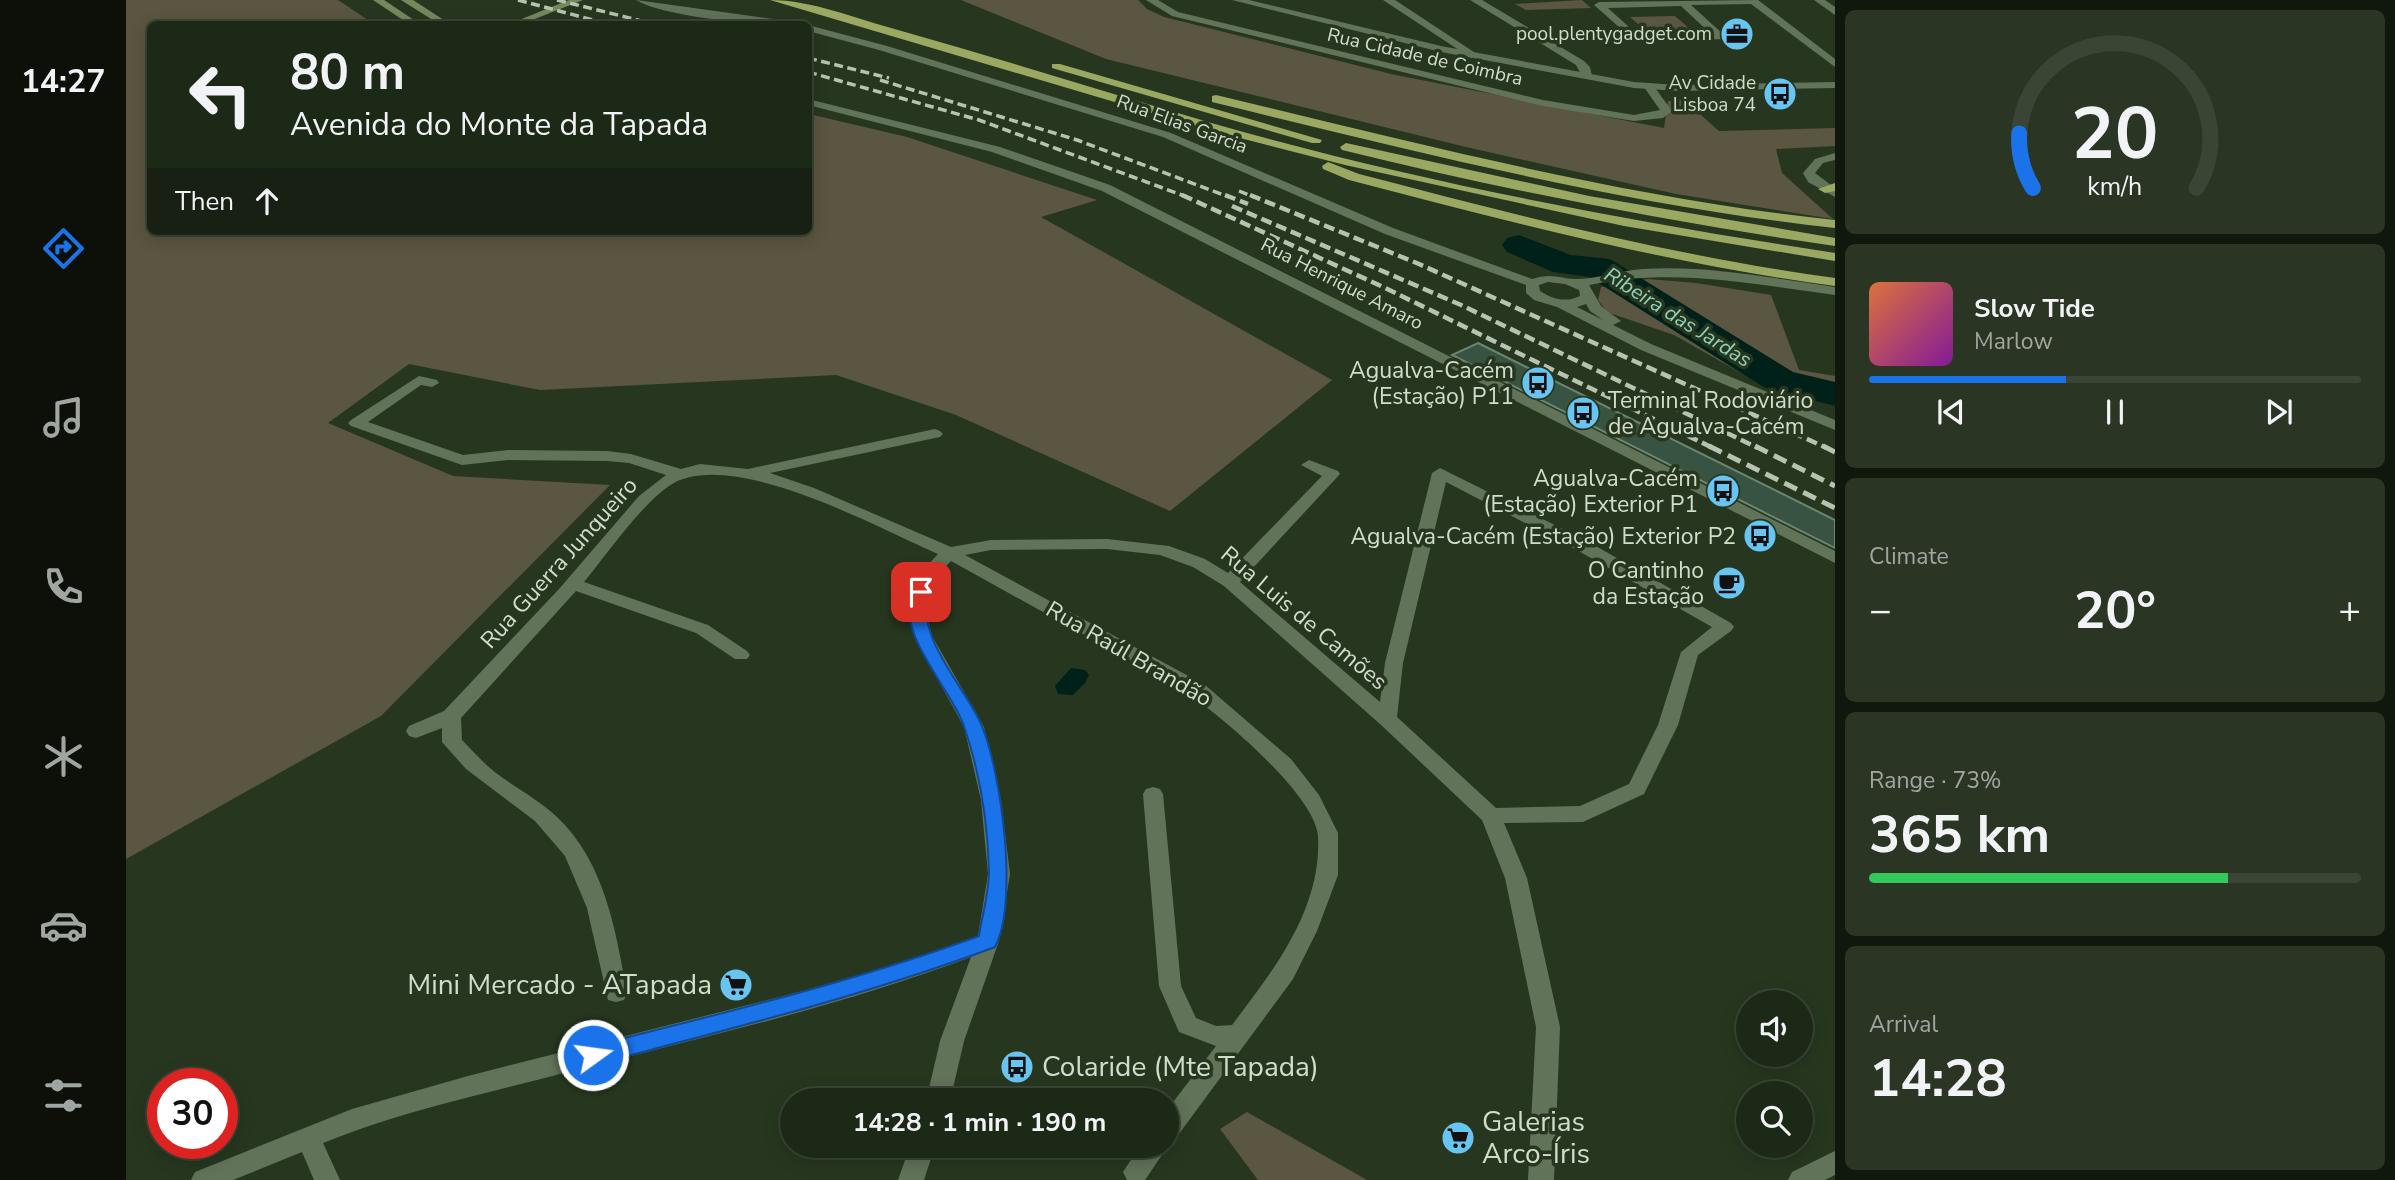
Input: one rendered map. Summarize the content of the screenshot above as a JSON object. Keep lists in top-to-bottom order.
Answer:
{
  "streets": {
    "street": [
      "Rua Cidade de Coimbra",
      "Rua Elias Garcia",
      "Rua Henrique Amaro",
      "Rua Guerra Junqueiro",
      "Rua Luis de Camões",
      "Rua Raúl Brandão"
    ]
  },
  "crossings": [
    ["Rua Guerra Junqueiro", "Rua Luis de Camões"],
    ["Rua Guerra Junqueiro", "Rua Raúl Brandão"],
    ["Rua Luis de Camões", "Rua Raúl Brandão"]
  ],
  "water": ["Ribeira das Jardas"],
  "places": {
    "office": ["pool.plentygadget.com"],
    "bus stop": [
      "Av Cidade Lisboa 74",
      "Agualva-Cacém (Estação) P11",
      "Terminal Rodoviário de Agualva-Cacém",
      "Agualva-Cacém (Estação) Exterior P1",
      "Agualva-Cacém (Estação) Exterior P2",
      "Colaride (Mte Tapada)"
    ],
    "cafe": ["O Cantinho da Estação"],
    "supermarket": ["Mini Mercado - ATapada", "Galerias Arco-Íris"]
  },
  "page": {
    "tabs": "14:27",
    "turn": ["80 m", "Avenida do Monte da Tapada"],
    "then": "Then",
    "song": ["Slow Tide", "Marlow"],
    "tile": [
      "Climate",
      ["Range · 73%", "365 km"],
      ["Arrival", "14:28"]
    ],
    "heat": ["−", "20°", "+"],
    "limit": "30",
    "trip": "14:28 · 1 min · 190 m",
    "gauge": ["20", "km/h"]
  }
}
